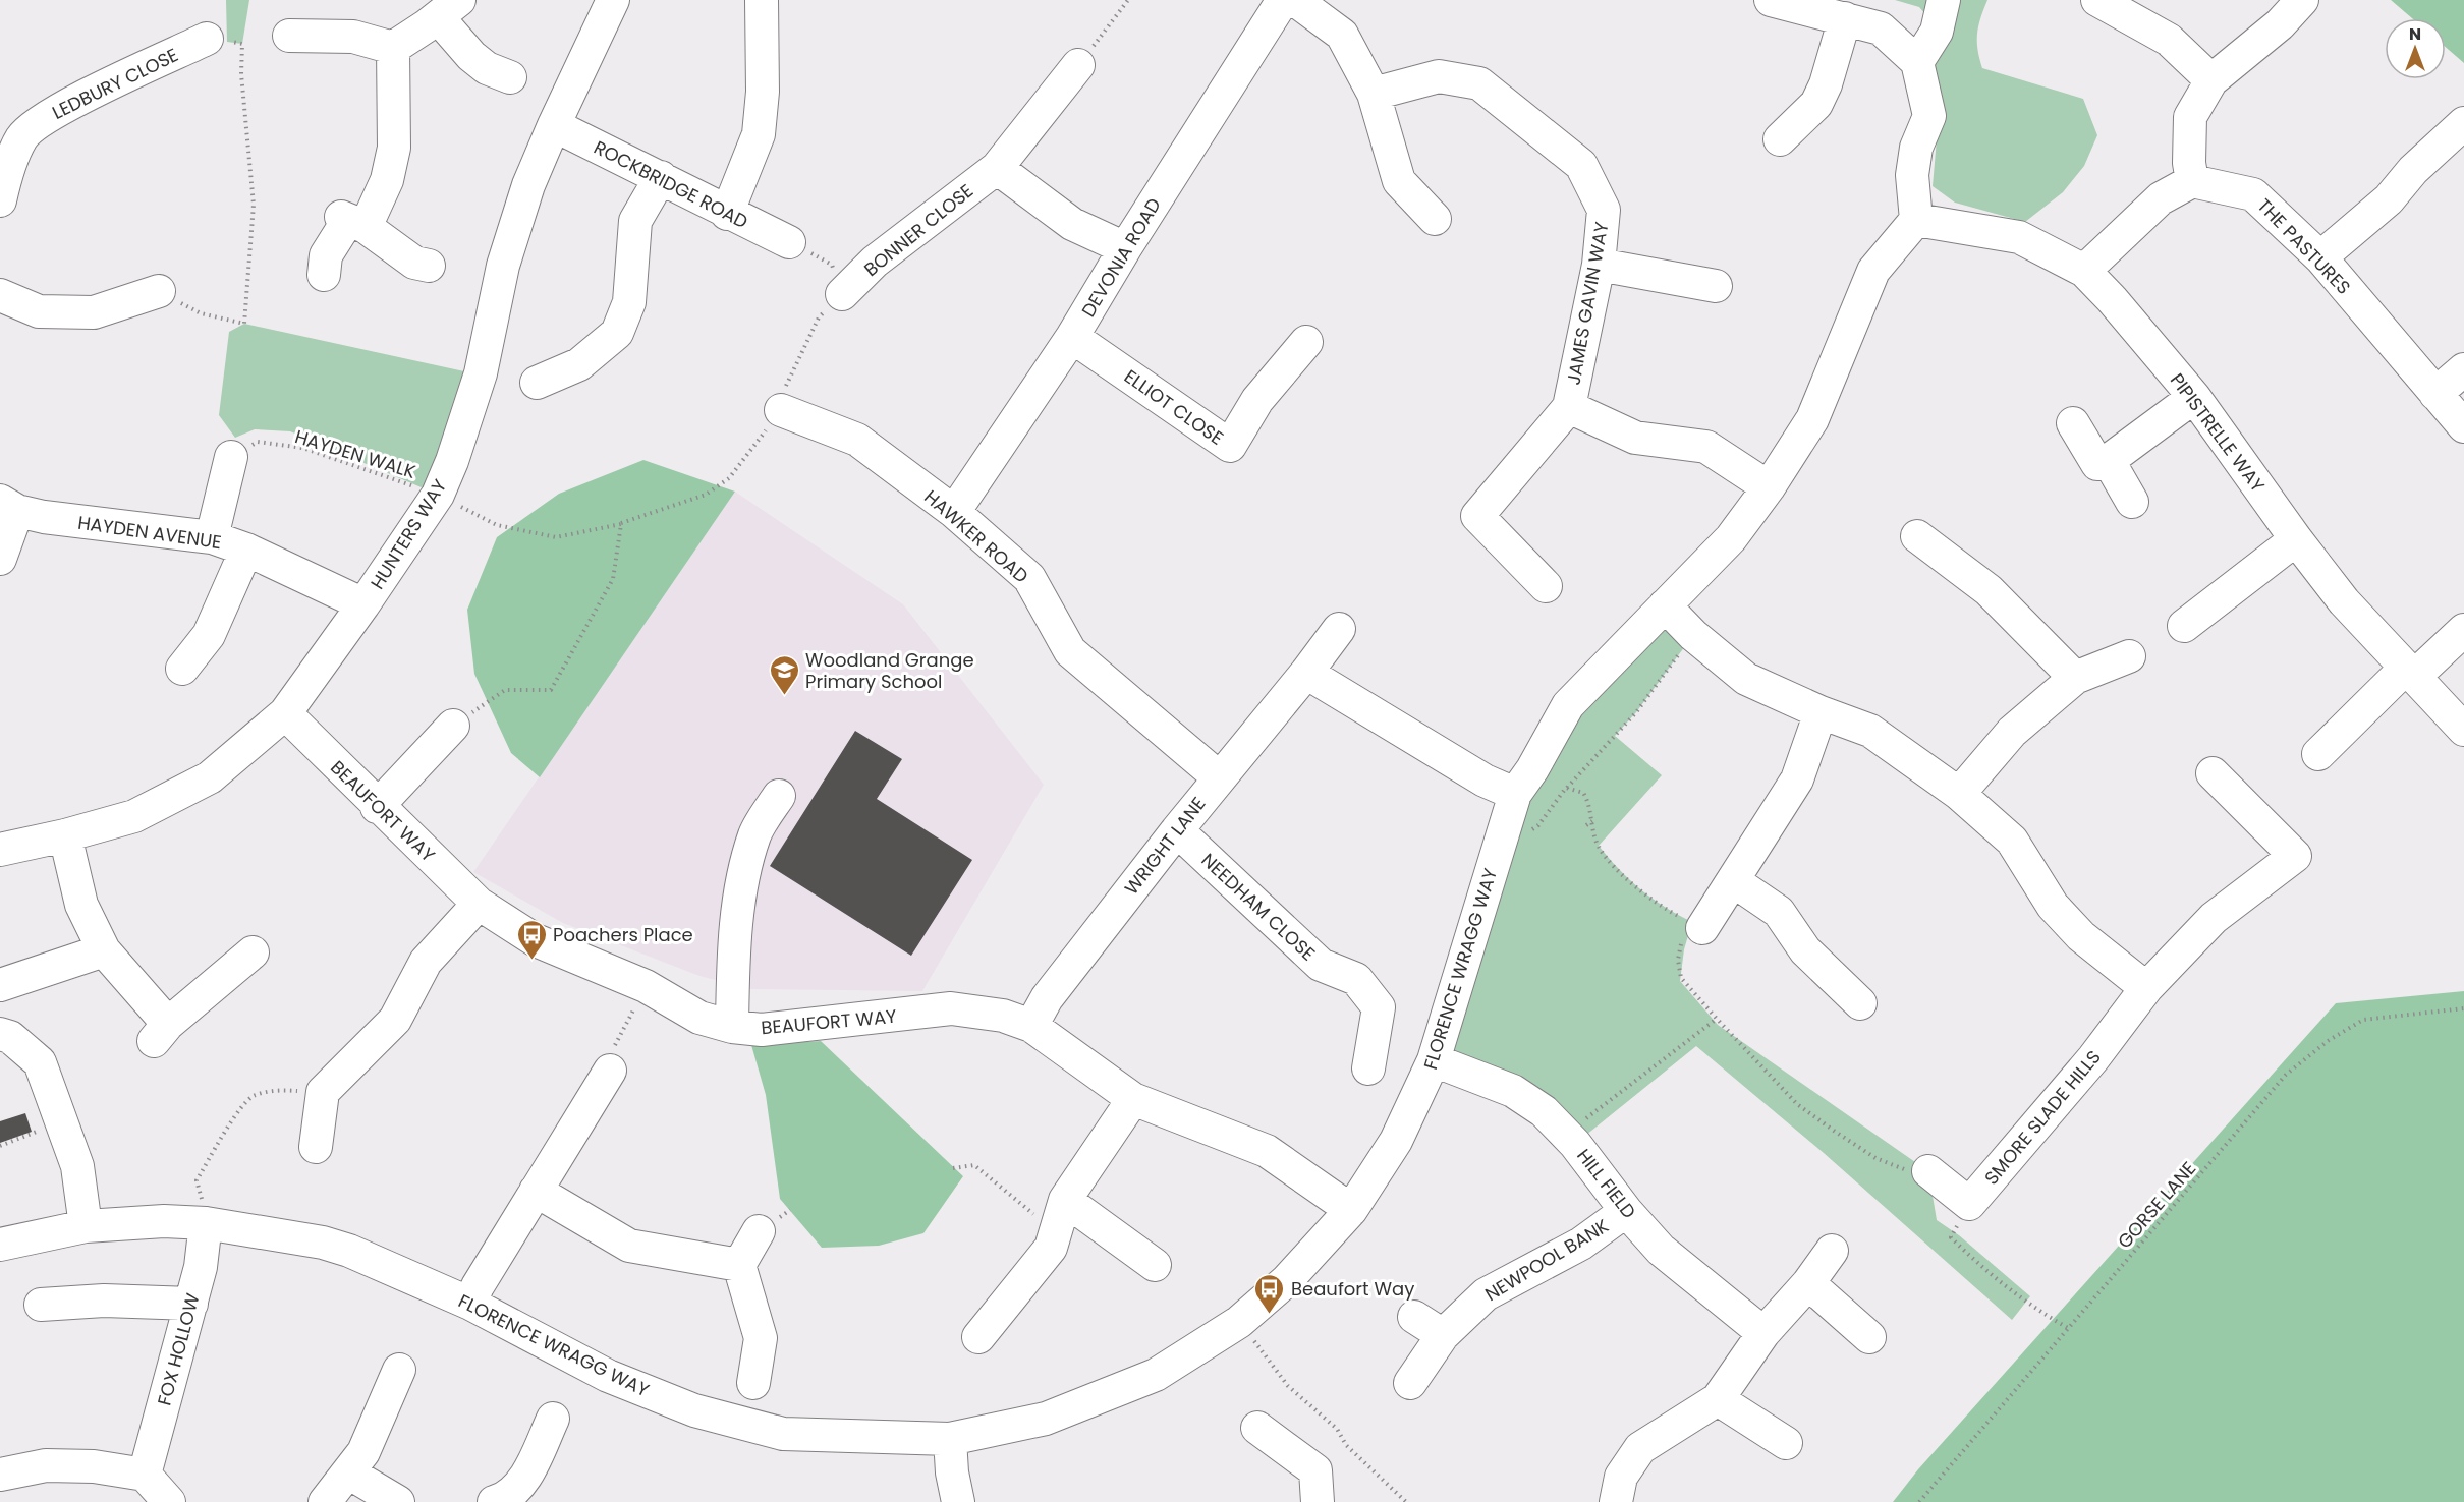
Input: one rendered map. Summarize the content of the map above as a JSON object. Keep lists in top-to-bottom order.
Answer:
{
  "streets": {
    "street": [
      "LEDBURY CLOSE",
      "ROCKBRIDGE ROAD",
      "BONNER CLOSE",
      "THE PASTURES",
      "DEVONIA ROAD",
      "JAMES GAVIN WAY",
      "ELLIOT CLOSE",
      "PIPISTRELLE WAY",
      "HAYDEN AVENUE",
      "HUNTERS WAY",
      "HAWKER ROAD",
      "BEAUFORT WAY",
      "WRIGHT LANE",
      "NEEDHAM CLOSE",
      "FLORENCE WRAGG WAY",
      "SMORE SLADE HILLS",
      "HILL FIELD",
      "NEWPOOL BANK",
      "FOX HOLLOW"
    ],
    "path": ["HAYDEN WALK", "GORSE LANE"]
  },
  "crossings": [
    ["ROCKBRIDGE ROAD", "HUNTERS WAY"],
    ["DEVONIA ROAD", "ELLIOT CLOSE"],
    ["DEVONIA ROAD", "HAWKER ROAD"],
    ["PIPISTRELLE WAY", "FLORENCE WRAGG WAY"],
    ["HAYDEN WALK", "HUNTERS WAY"],
    ["HAYDEN WALK", "HAWKER ROAD"],
    ["HAYDEN AVENUE", "HUNTERS WAY"],
    ["HUNTERS WAY", "BEAUFORT WAY"],
    ["HAWKER ROAD", "WRIGHT LANE"],
    ["BEAUFORT WAY", "WRIGHT LANE"],
    ["BEAUFORT WAY", "FLORENCE WRAGG WAY"],
    ["WRIGHT LANE", "NEEDHAM CLOSE"],
    ["FLORENCE WRAGG WAY", "HILL FIELD"],
    ["FLORENCE WRAGG WAY", "FOX HOLLOW"],
    ["HILL FIELD", "NEWPOOL BANK"]
  ],
  "places": {
    "school or university": ["Woodland Grange Primary School"],
    "bus stop": ["Poachers Place", "Beaufort Way"]
  },
  "north": "top"
}
